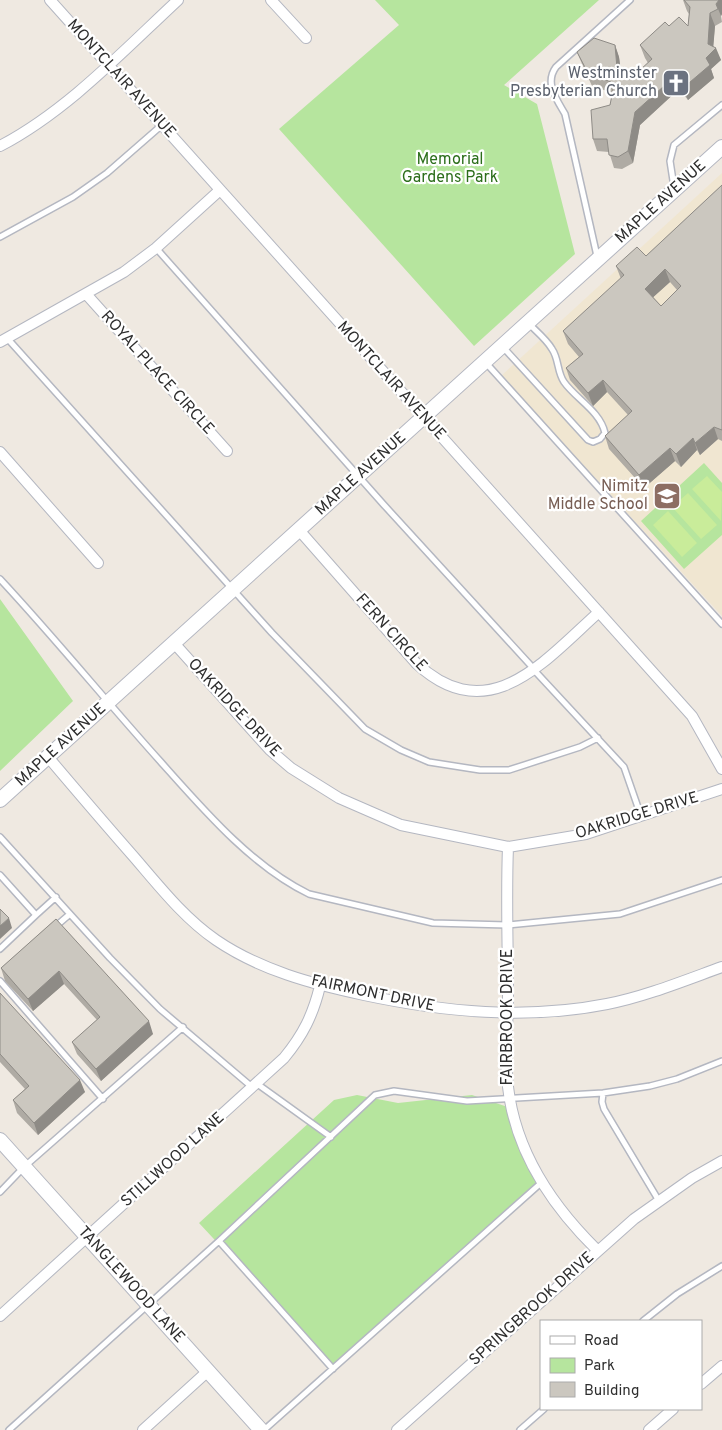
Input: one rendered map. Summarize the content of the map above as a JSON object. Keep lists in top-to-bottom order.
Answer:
{
  "streets": {
    "main road": ["MAPLE AVENUE", "TANGLEWOOD LANE"],
    "street": [
      "MONTCLAIR AVENUE",
      "ROYAL PLACE CIRCLE",
      "FERN CIRCLE",
      "OAKRIDGE DRIVE",
      "FAIRMONT DRIVE",
      "FAIRBROOK DRIVE",
      "STILLWOOD LANE",
      "SPRINGBROOK DRIVE"
    ]
  },
  "crossings": [
    ["MONTCLAIR AVENUE", "MAPLE AVENUE"],
    ["MONTCLAIR AVENUE", "FERN CIRCLE"],
    ["MAPLE AVENUE", "FERN CIRCLE"],
    ["MAPLE AVENUE", "OAKRIDGE DRIVE"],
    ["MAPLE AVENUE", "FAIRMONT DRIVE"],
    ["OAKRIDGE DRIVE", "FAIRBROOK DRIVE"],
    ["FAIRMONT DRIVE", "FAIRBROOK DRIVE"],
    ["FAIRMONT DRIVE", "STILLWOOD LANE"],
    ["FAIRBROOK DRIVE", "SPRINGBROOK DRIVE"],
    ["STILLWOOD LANE", "TANGLEWOOD LANE"]
  ],
  "parks": ["Memorial Gardens Park"],
  "places": {
    "church": ["Westminster Presbyterian Church"],
    "school or university": ["Nimitz Middle School"]
  },
  "legend": ["Road", "Park", "Building"]
}
